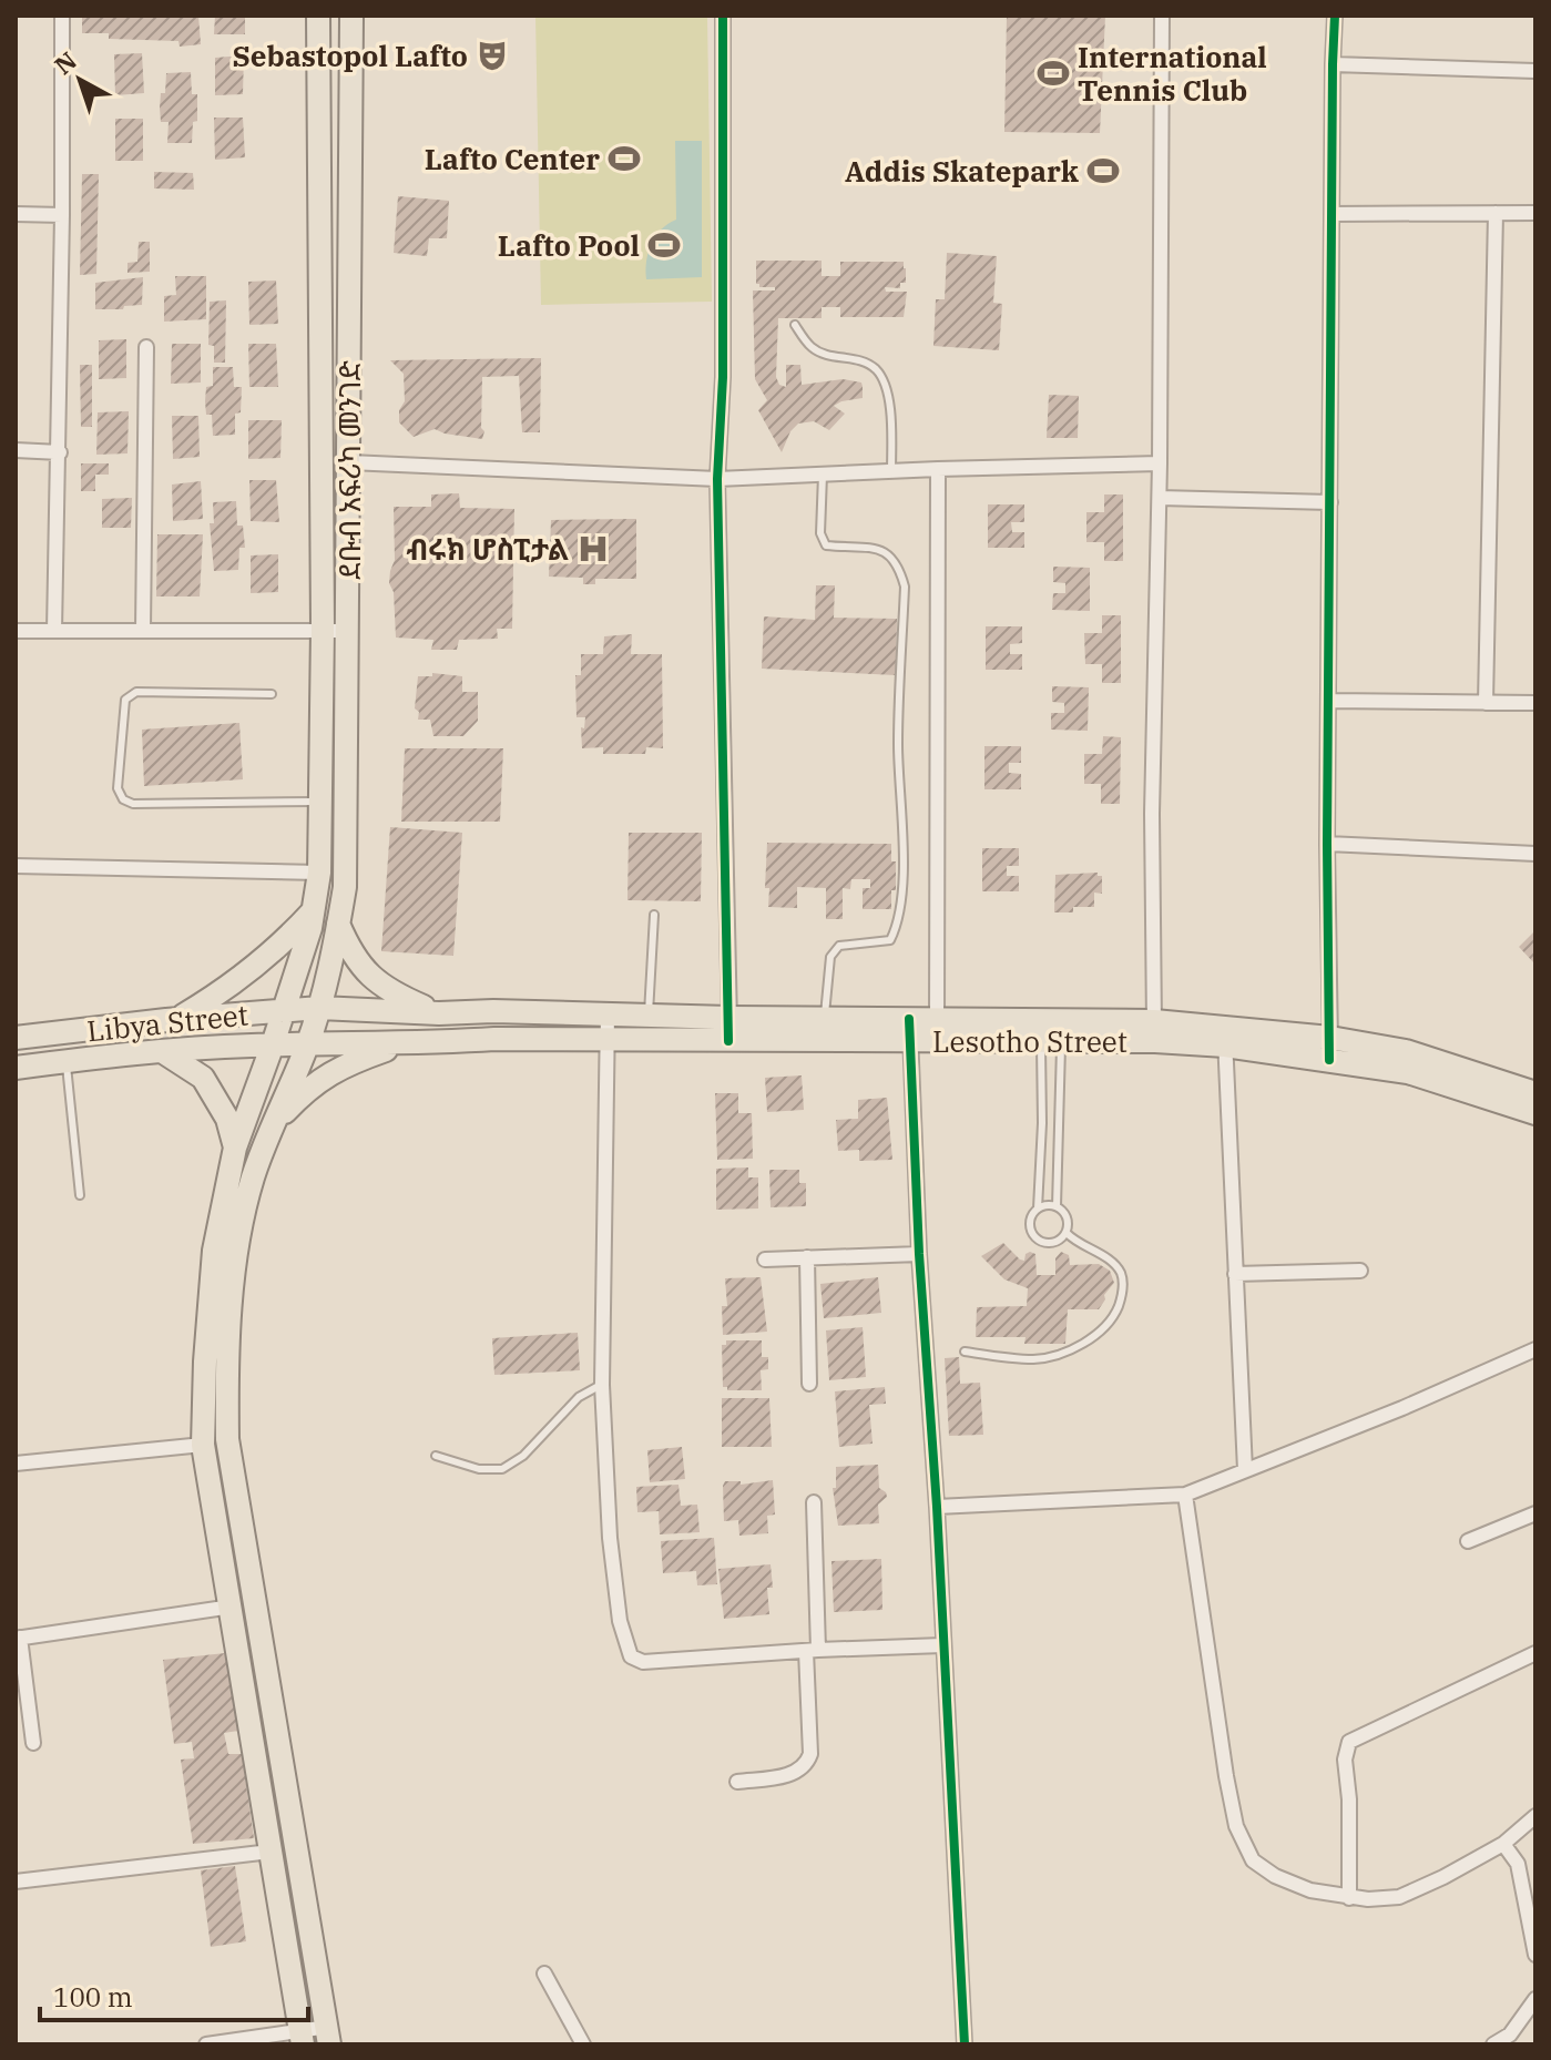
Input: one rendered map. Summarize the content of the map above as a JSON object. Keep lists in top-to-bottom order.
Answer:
{
  "streets": {
    "main road": ["ደቡብ አፍሪካ መንገድ", "Libya Street", "Lesotho Street"]
  },
  "crossings": [
    ["ደቡብ አፍሪካ መንገድ", "Libya Street"],
    ["ደቡብ አፍሪካ መንገድ", "Lesotho Street"],
    ["Libya Street", "Lesotho Street"]
  ],
  "places": {
    "theatre": ["Sebastopol Lafto"],
    "sports": [
      "International Tennis Club",
      "Lafto Center",
      "Addis Skatepark",
      "Lafto Pool"
    ],
    "hospital": ["ብሩክ ሆስፒታል"]
  },
  "scale_bar": "100 m",
  "north": "top left"
}
